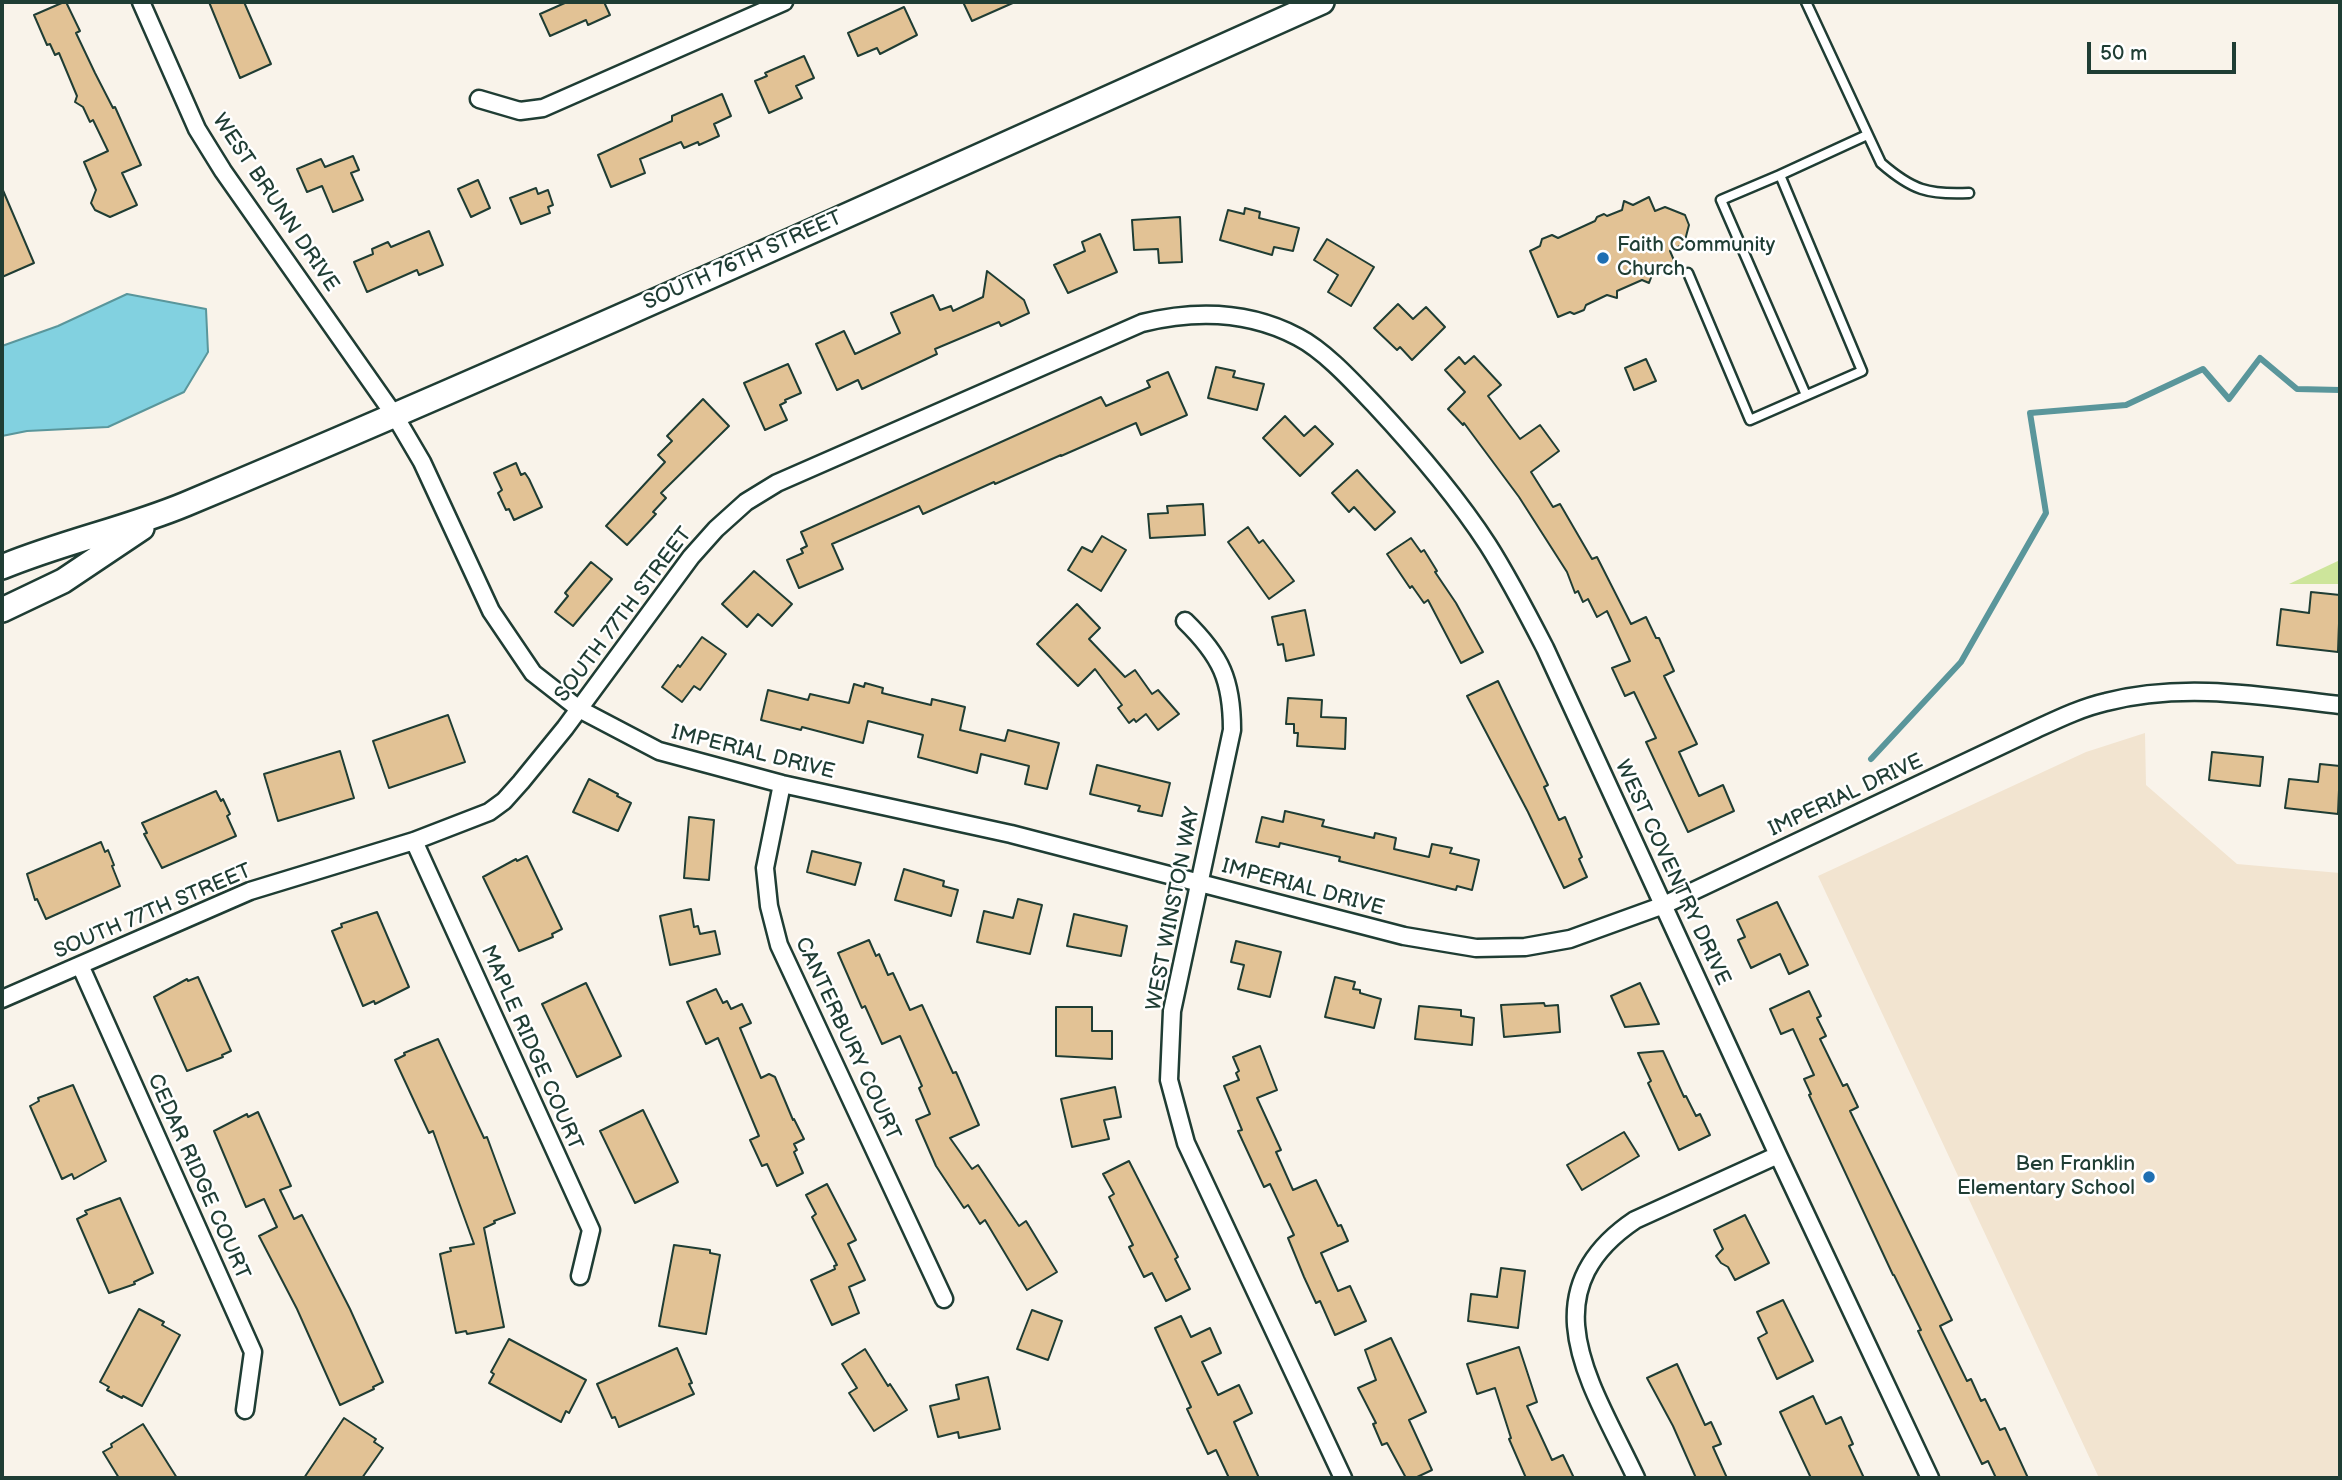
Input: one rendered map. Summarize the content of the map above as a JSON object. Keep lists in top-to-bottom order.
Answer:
{
  "streets": {
    "main road": ["SOUTH 76TH STREET"],
    "street": [
      "WEST BRUNN DRIVE",
      "SOUTH 77TH STREET",
      "IMPERIAL DRIVE",
      "WEST COVENTRY DRIVE",
      "WEST WINSTON WAY",
      "CANTERBURY COURT",
      "MAPLE RIDGE COURT",
      "CEDAR RIDGE COURT"
    ]
  },
  "crossings": [
    ["WEST BRUNN DRIVE", "SOUTH 76TH STREET"],
    ["WEST BRUNN DRIVE", "IMPERIAL DRIVE"],
    ["SOUTH 76TH STREET", "IMPERIAL DRIVE"],
    ["SOUTH 77TH STREET", "IMPERIAL DRIVE"],
    ["SOUTH 77TH STREET", "WEST COVENTRY DRIVE"],
    ["SOUTH 77TH STREET", "MAPLE RIDGE COURT"],
    ["SOUTH 77TH STREET", "CEDAR RIDGE COURT"],
    ["IMPERIAL DRIVE", "WEST COVENTRY DRIVE"],
    ["IMPERIAL DRIVE", "WEST WINSTON WAY"],
    ["IMPERIAL DRIVE", "CANTERBURY COURT"]
  ],
  "places": ["Faith Community Church", "Ben Franklin Elementary School"],
  "scale_bar": "50 m"
}
